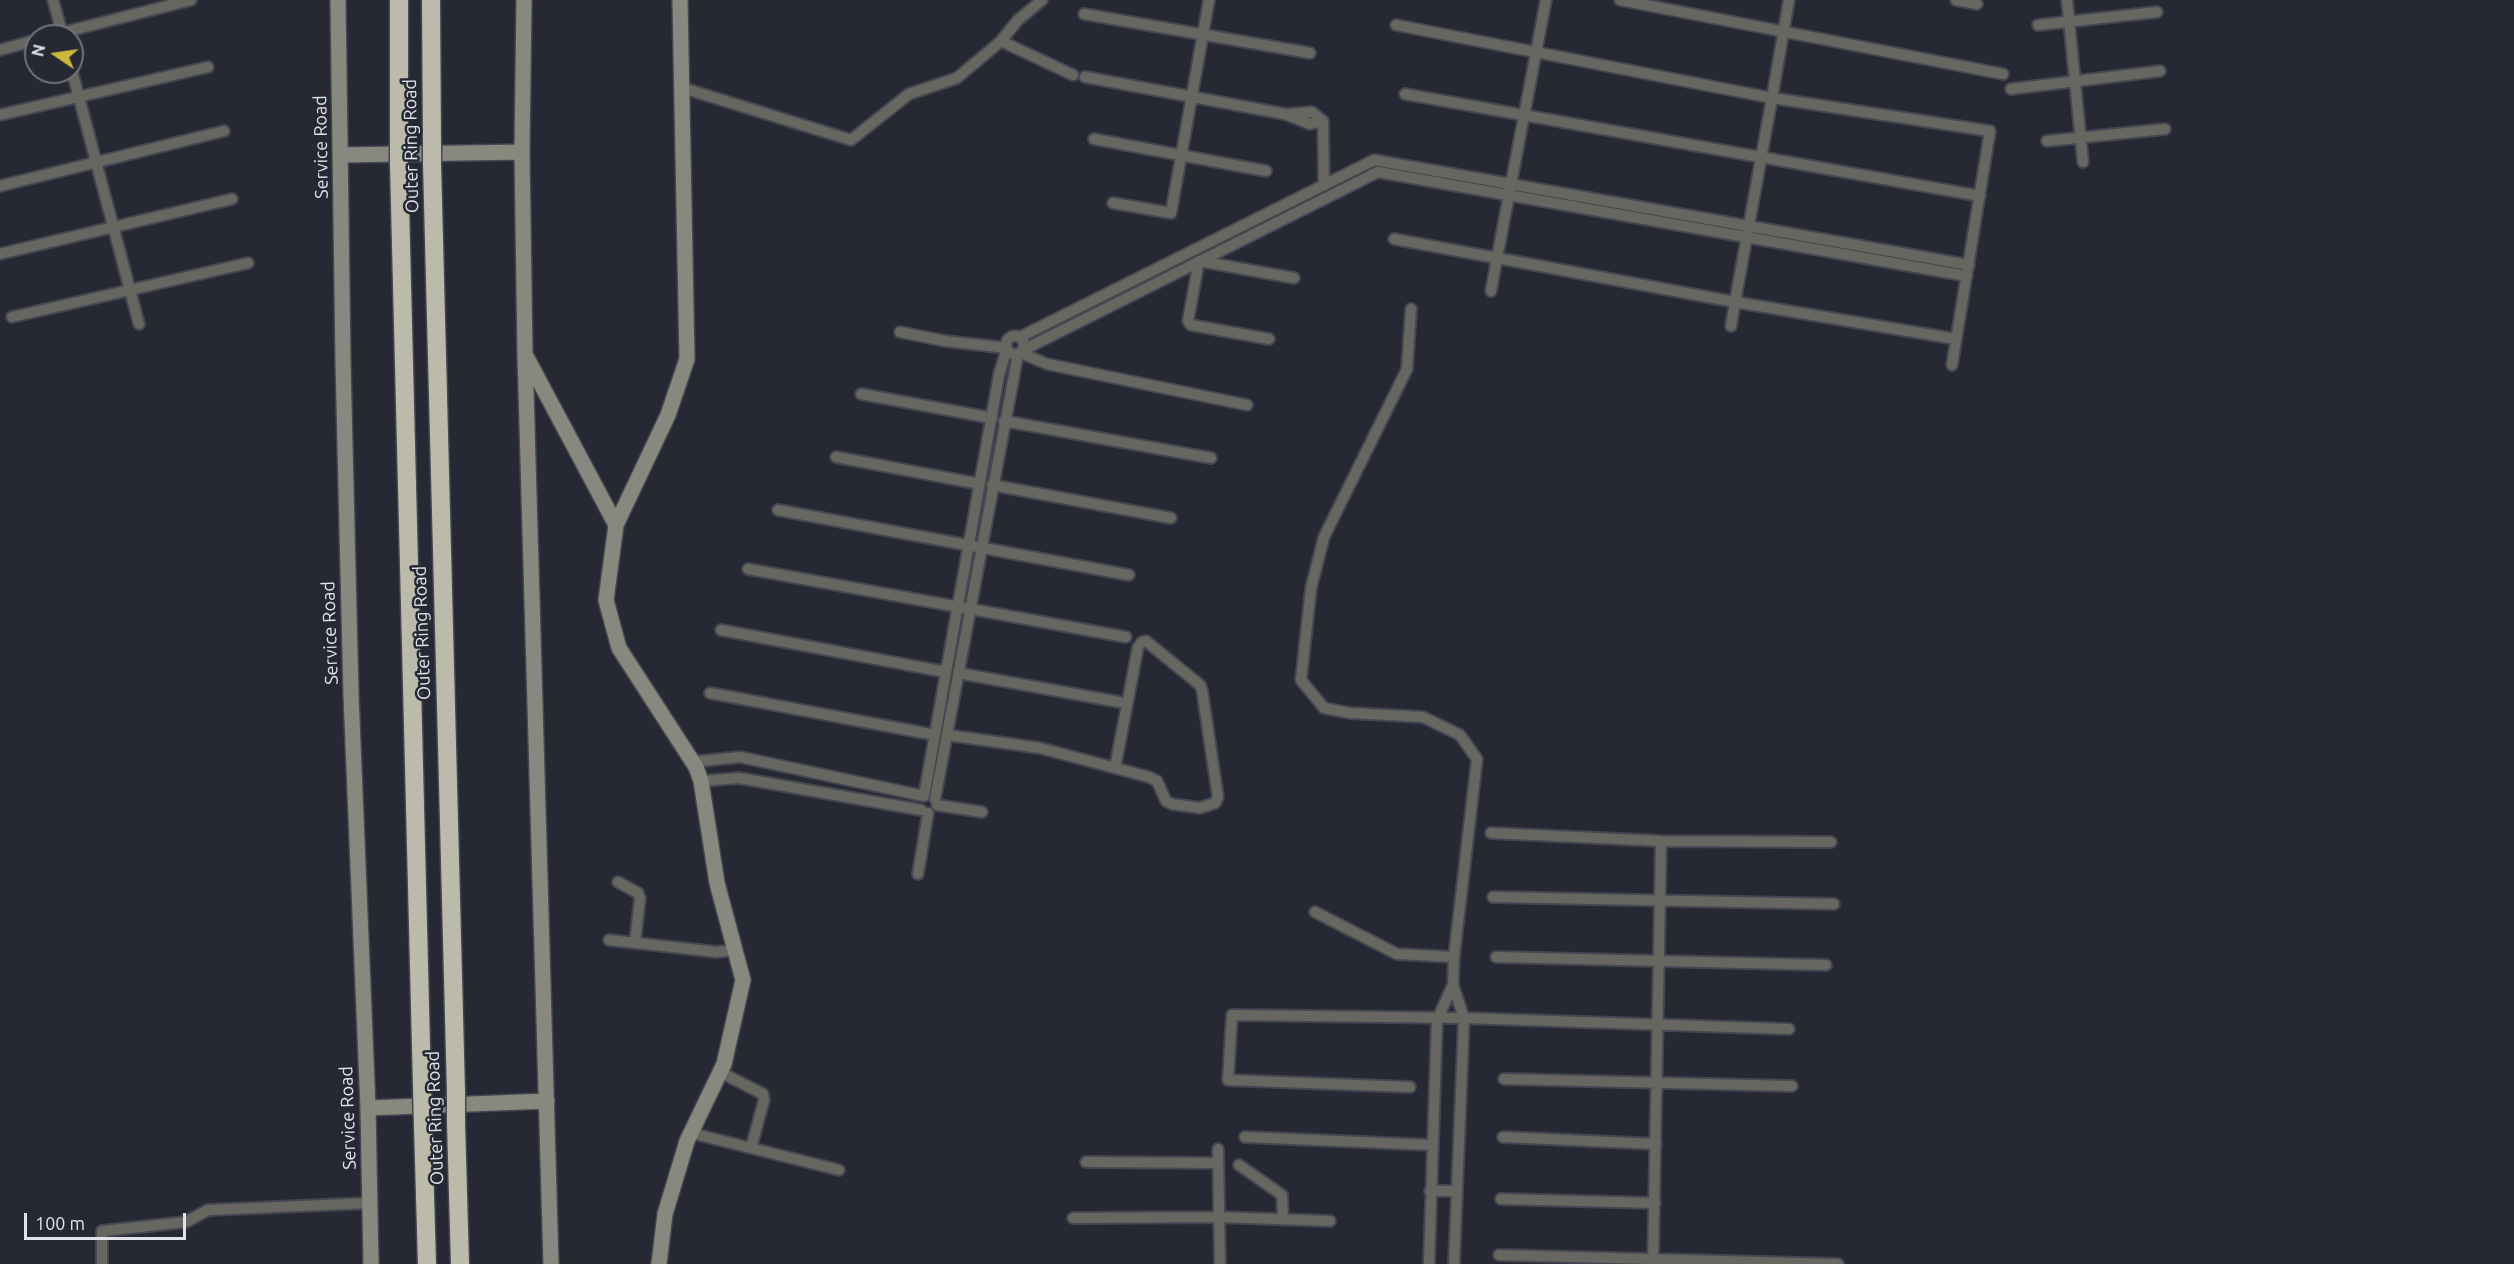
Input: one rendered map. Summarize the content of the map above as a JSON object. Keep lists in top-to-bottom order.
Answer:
{
  "streets": {
    "highway": ["Outer Ring Road"],
    "main road": ["Service Road"]
  },
  "scale_bar": "100 m",
  "north": "left"
}
